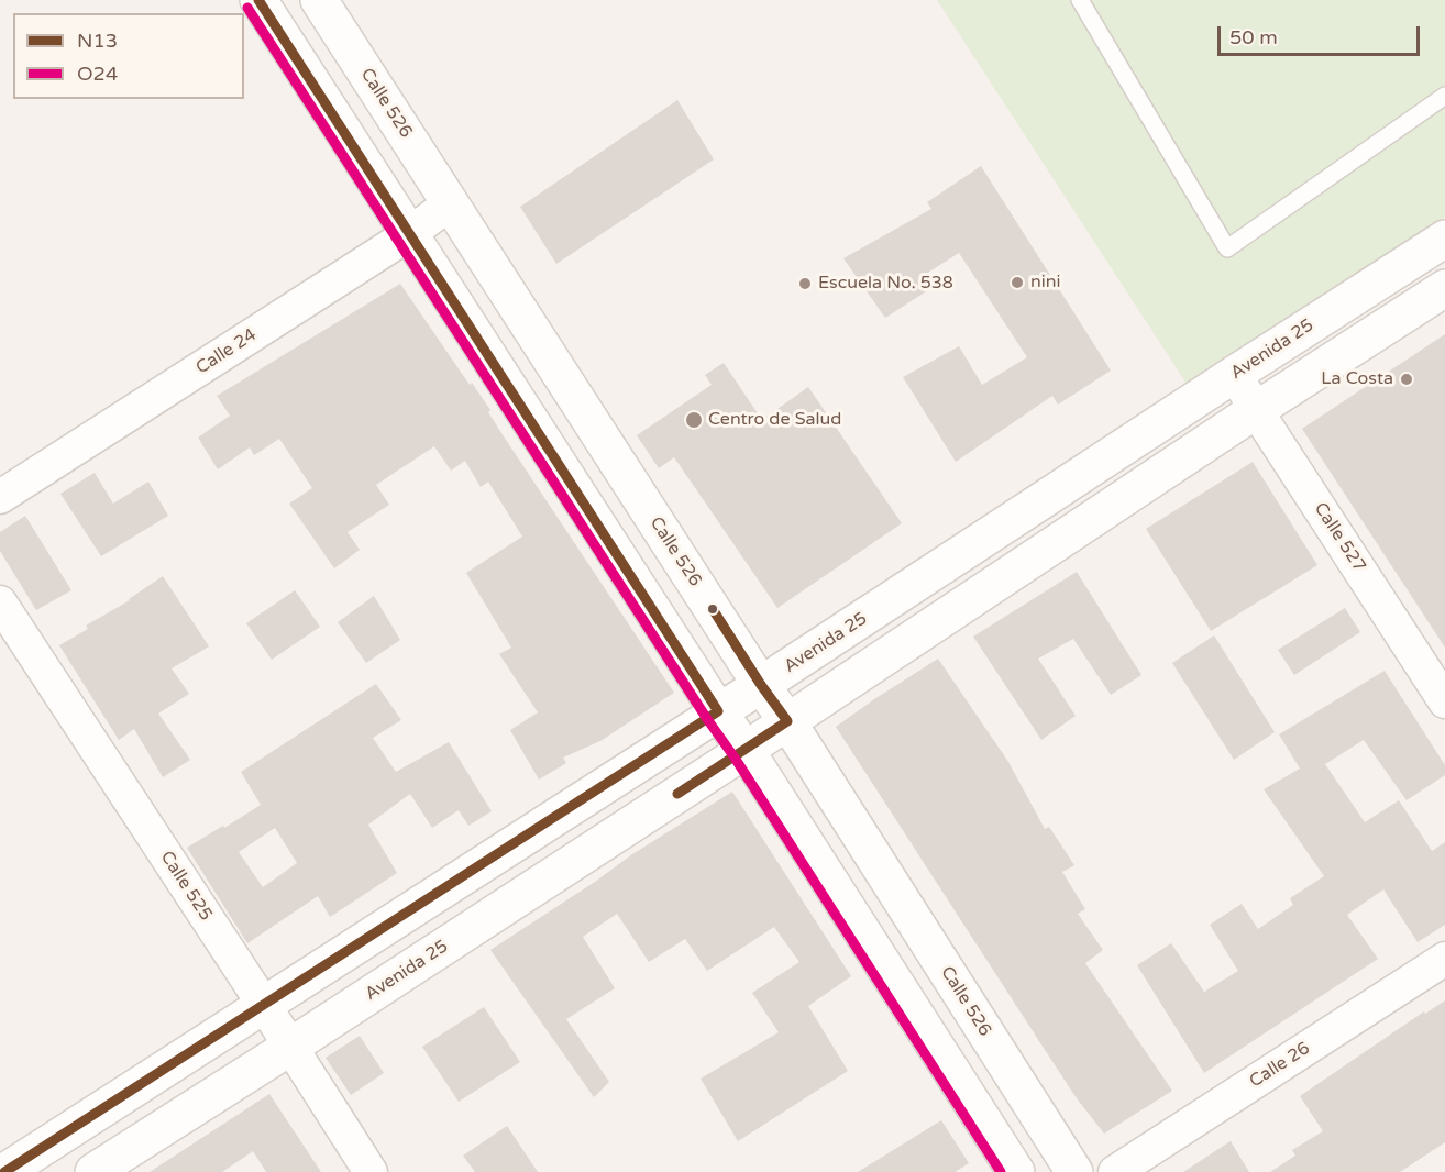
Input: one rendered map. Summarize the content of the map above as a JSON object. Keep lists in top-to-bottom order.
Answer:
{
  "streets": {
    "main road": ["Calle 526", "Avenida 25"],
    "street": [
      "Calle 24",
      "Calle 527",
      "Calle 525",
      "Calle 26"
    ]
  },
  "crossings": [
    ["Calle 526", "Avenida 25"],
    ["Calle 526", "Calle 24"],
    ["Avenida 25", "Calle 527"],
    ["Avenida 25", "Calle 525"]
  ],
  "places": [
    "nini",
    "Escuela No. 538",
    "La Costa",
    "Centro de Salud"
  ],
  "lines": ["transit line N13", "transit line O24"],
  "legend": ["N13", "O24"],
  "scale_bar": "50 m"
}
